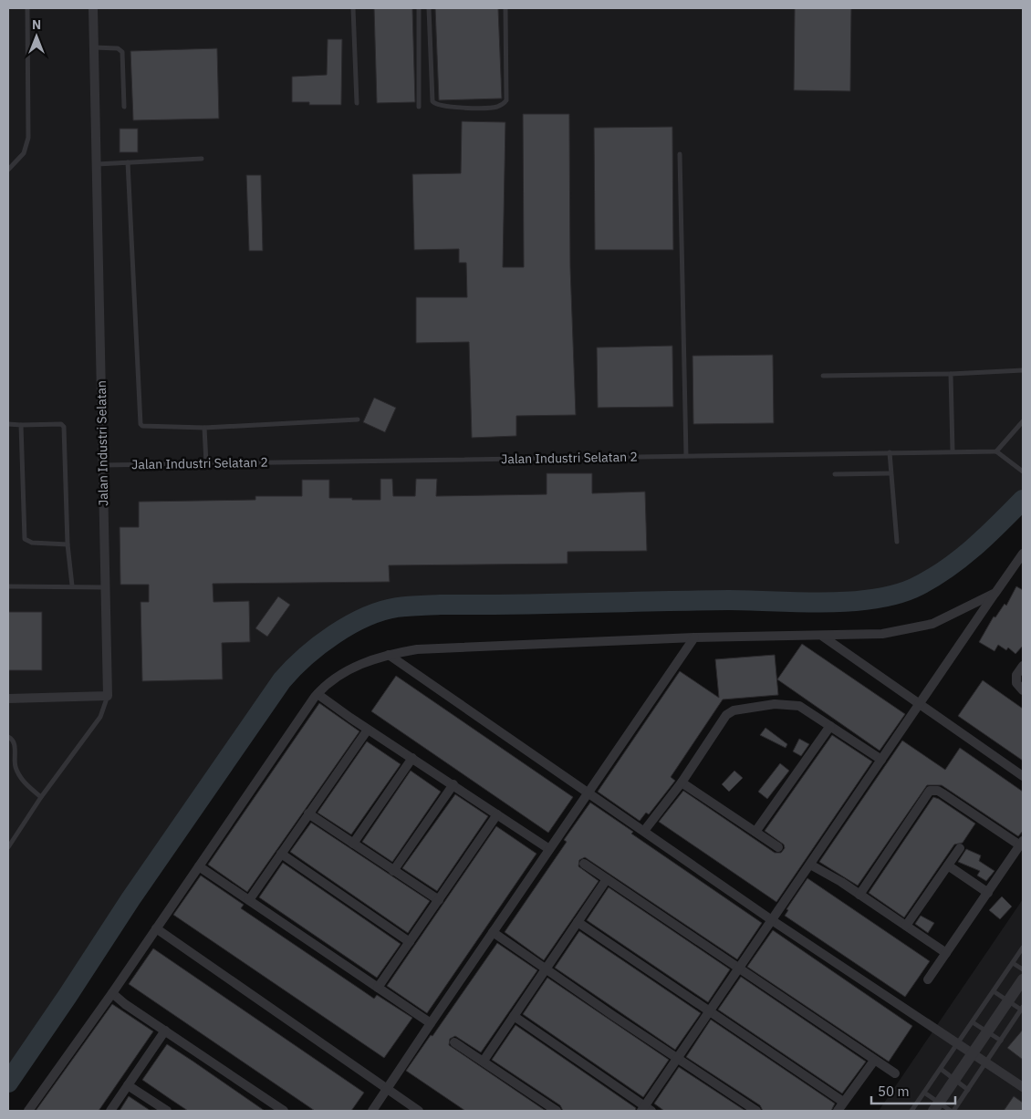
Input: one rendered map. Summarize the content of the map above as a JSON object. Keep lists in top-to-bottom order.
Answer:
{
  "streets": {
    "street": ["Jalan Industri Selatan"],
    "lane": ["Jalan Industri Selatan 2"]
  },
  "crossings": [
    ["Jalan Industri Selatan", "Jalan Industri Selatan 2"]
  ],
  "scale_bar": "50 m",
  "north": "top"
}
